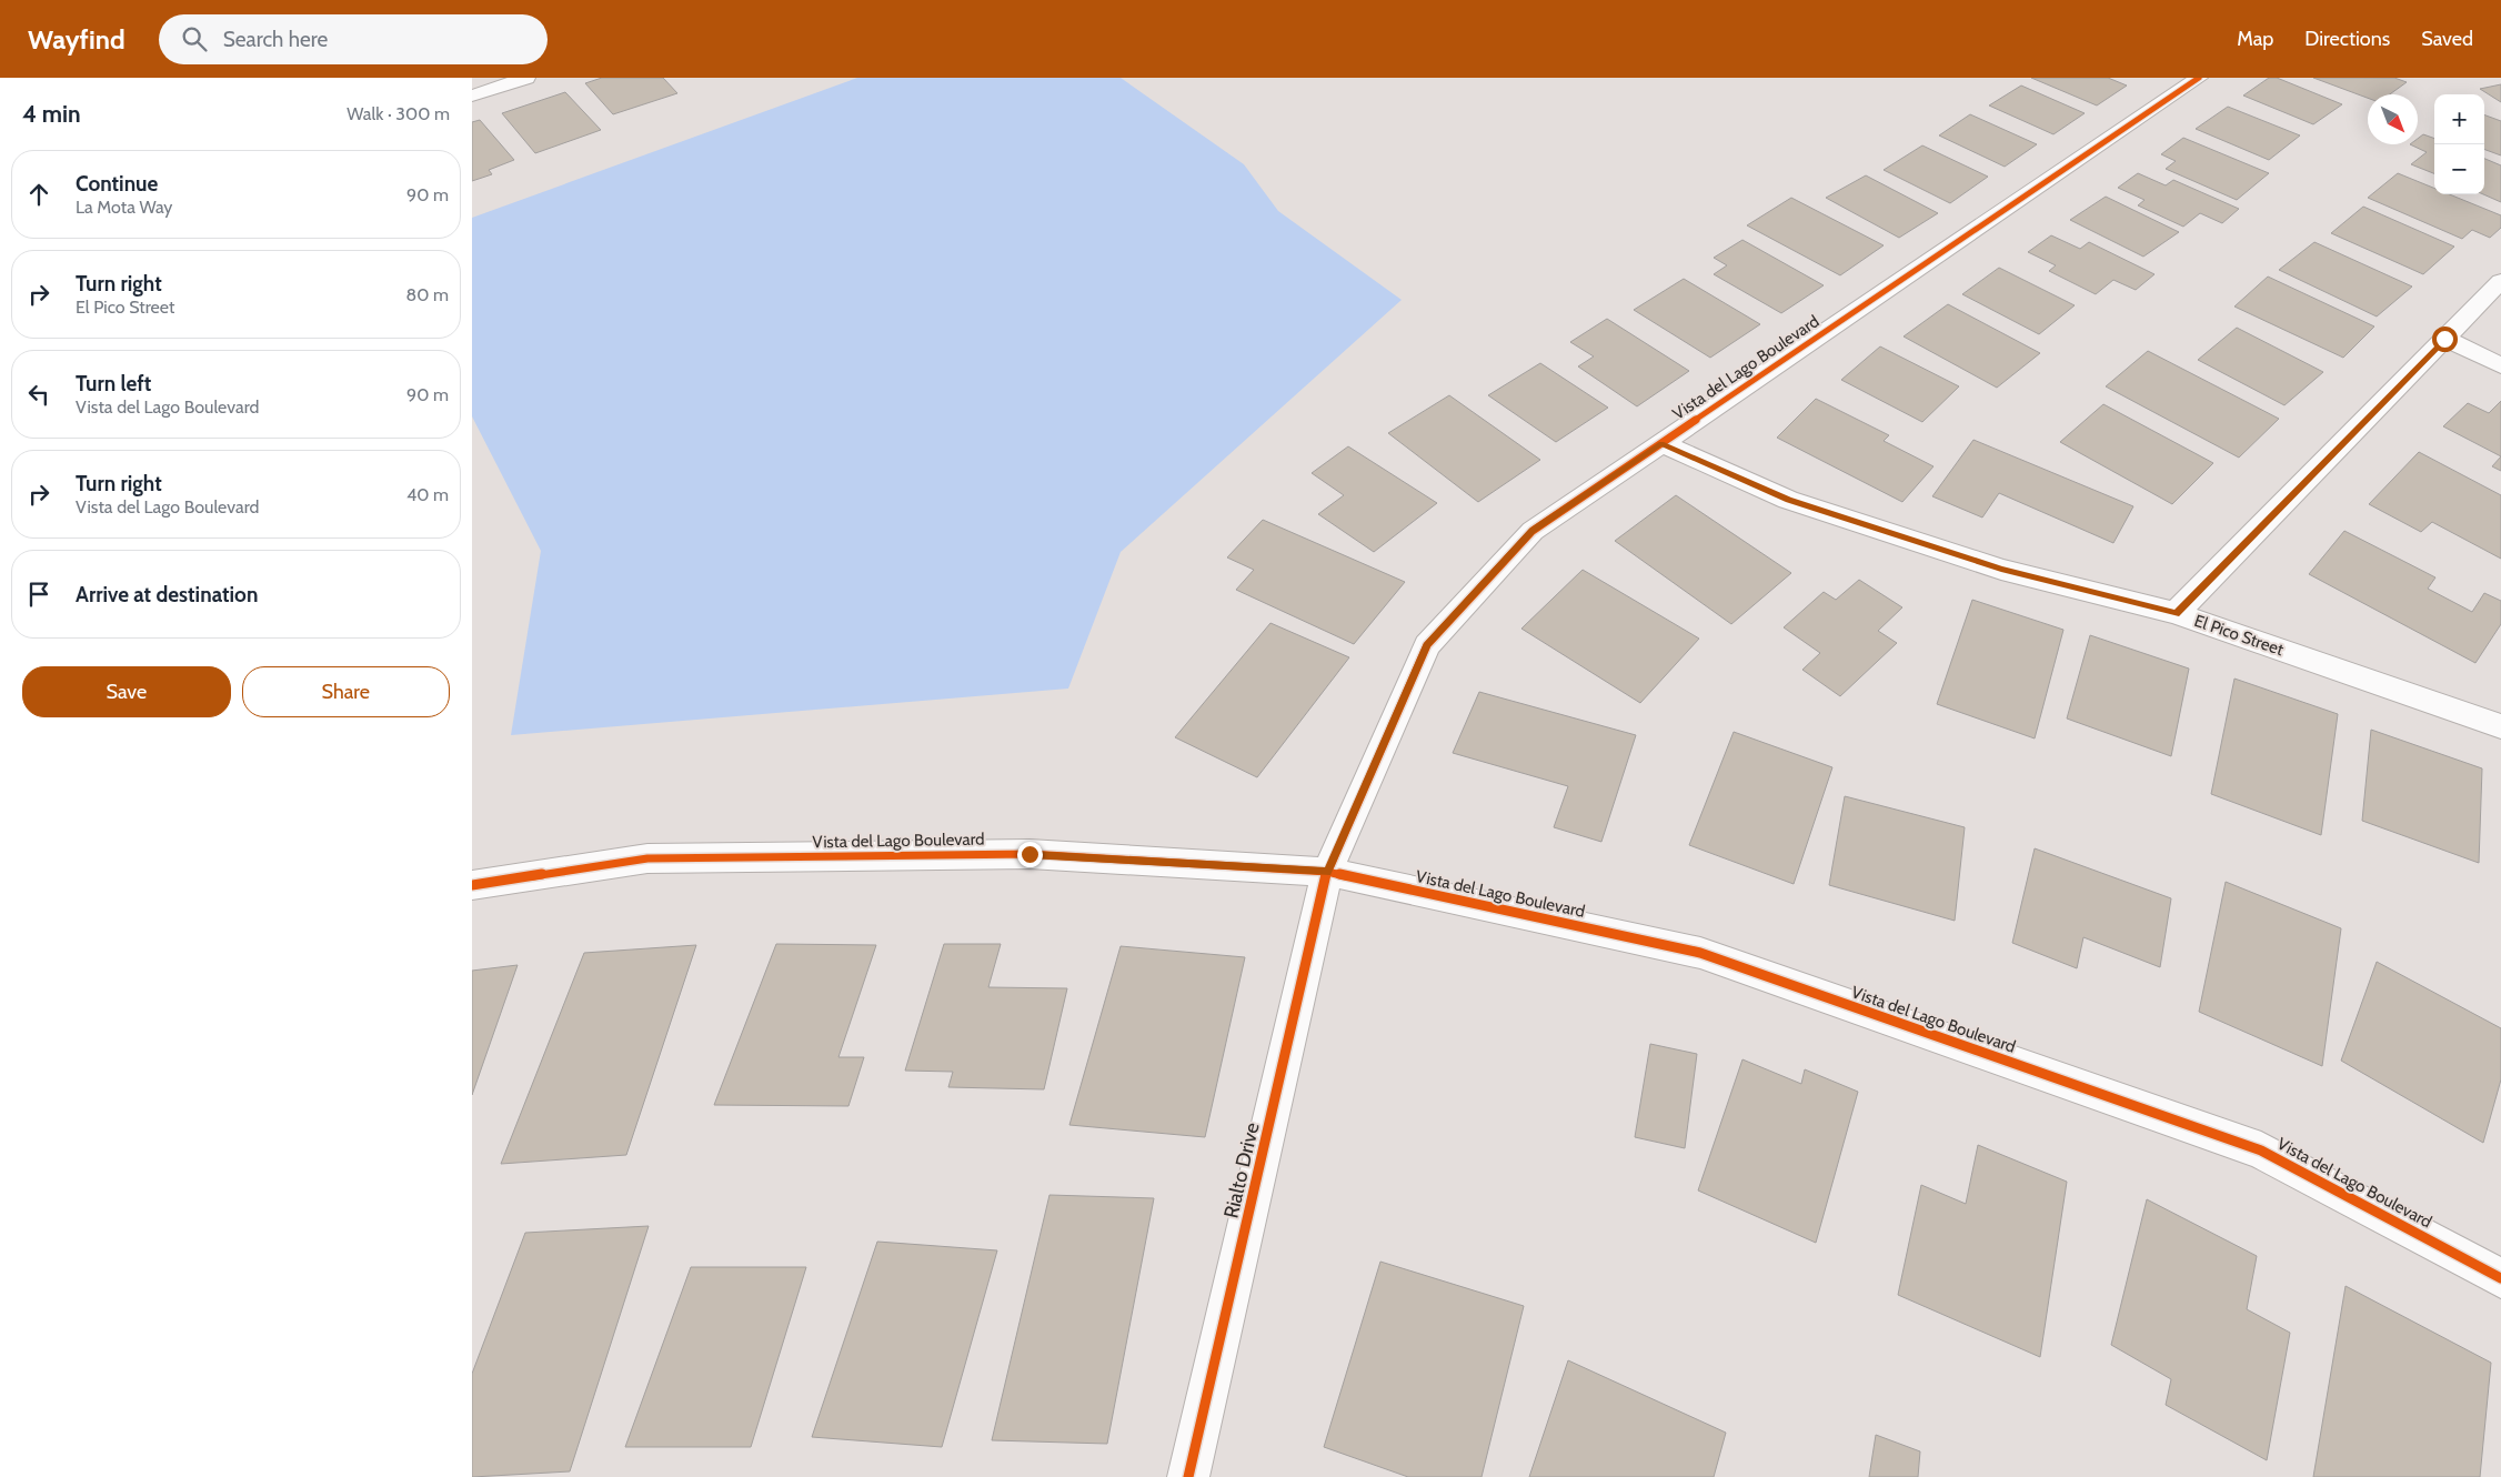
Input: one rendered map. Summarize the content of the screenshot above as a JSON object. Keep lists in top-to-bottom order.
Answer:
{
  "streets": {
    "street": ["Vista del Lago Boulevard", "El Pico Street", "Rialto Drive"]
  },
  "crossings": [
    ["Vista del Lago Boulevard", "El Pico Street"],
    ["Vista del Lago Boulevard", "Rialto Drive"]
  ],
  "north": "bottom right",
  "page": {
    "header": "Wayfind",
    "search": "Search here",
    "nav": ["Map", "Directions", "Saved"],
    "heading": ["4 min", "Walk · 300 m"],
    "map_buttons": ["+", "−"],
    "list": [
      ["Continue", "La Mota Way", "90 m"],
      ["Turn right", "El Pico Street", "80 m"],
      ["Turn left", "Vista del Lago Boulevard", "90 m"],
      ["Turn right", "Vista del Lago Boulevard", "40 m"],
      "Arrive at destination"
    ],
    "buttons": ["Save", "Share"]
  }
}
